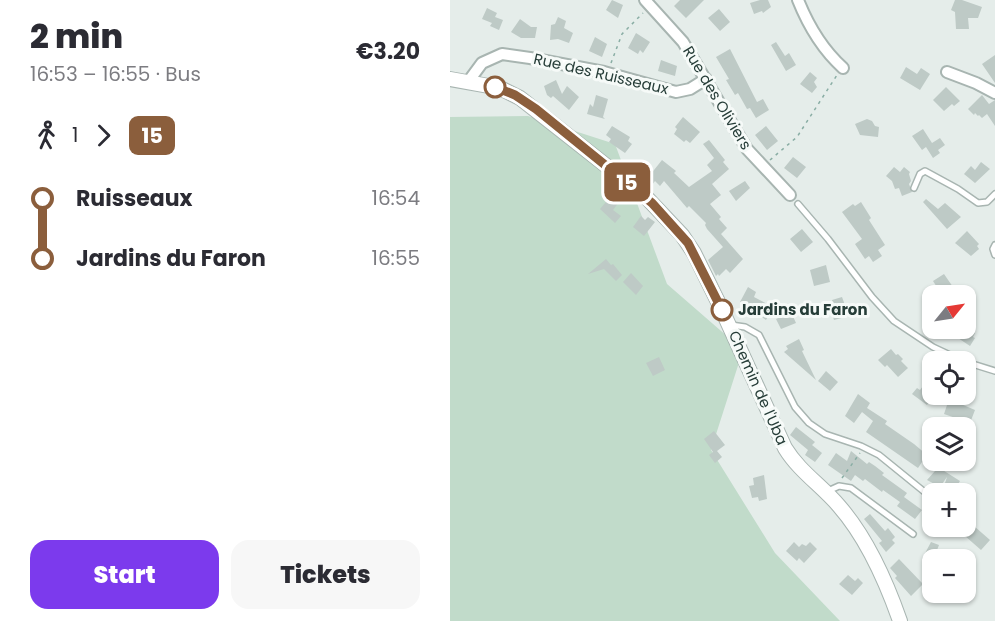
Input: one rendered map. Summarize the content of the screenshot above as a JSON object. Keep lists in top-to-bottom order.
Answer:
{
  "streets": {
    "street": ["Rue des Ruisseaux", "Rue des Oliviers", "Chemin de l'Uba"]
  },
  "crossings": [
    ["Rue des Ruisseaux", "Rue des Oliviers"],
    ["Rue des Ruisseaux", "Chemin de l'Uba"]
  ],
  "places": ["Jardins du Faron"],
  "lines": ["bus line 15"],
  "north": "top right",
  "page": {
    "heading": ["2 min", "16:53 – 16:55 · Bus", "€3.20"],
    "on_map": "15",
    "legs": ["1", "15"],
    "list": [
      {
        "name": "Ruisseaux",
        "value": "16:54"
      },
      {
        "name": "Jardins du Faron",
        "value": "16:55"
      }
    ],
    "map_buttons": ["+", "−"],
    "buttons": ["Start", "Tickets"]
  }
}
